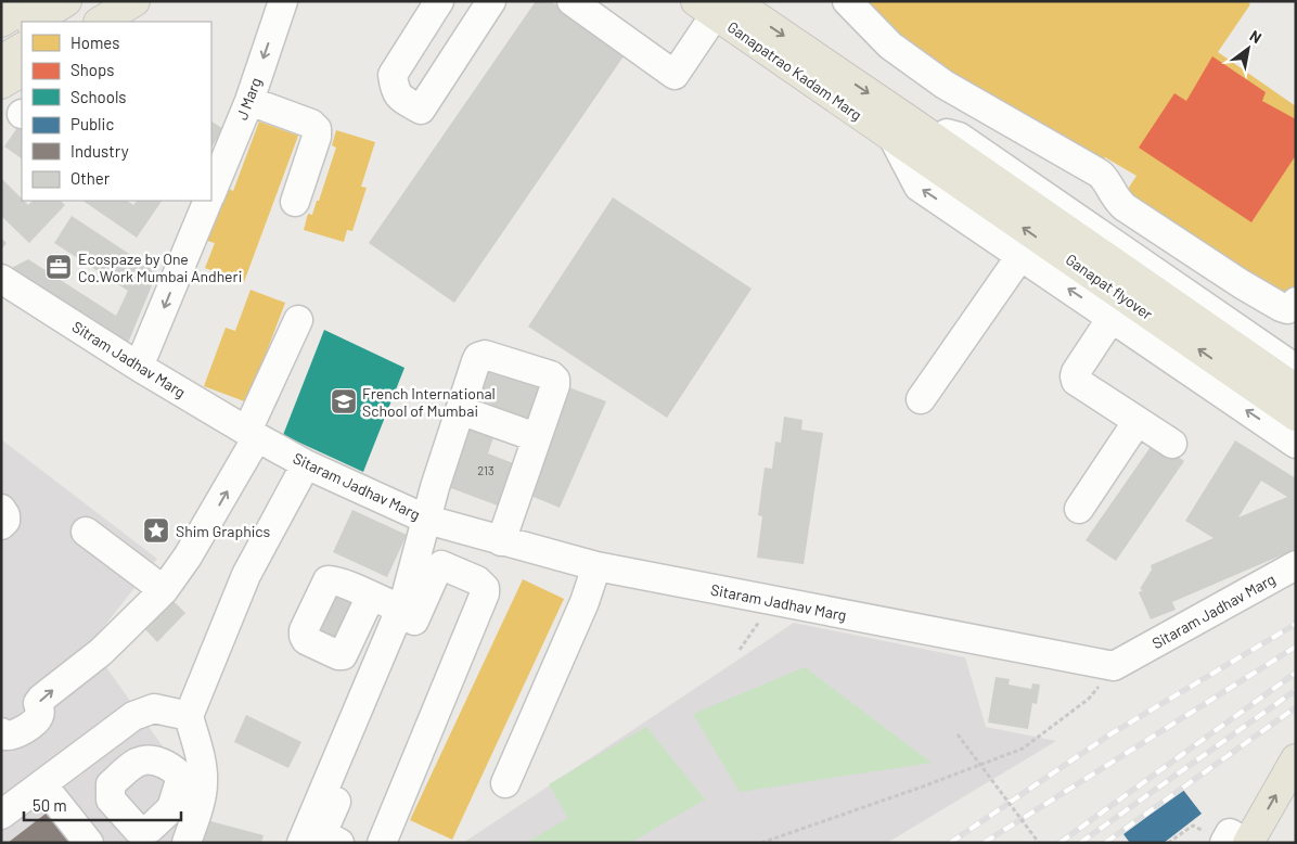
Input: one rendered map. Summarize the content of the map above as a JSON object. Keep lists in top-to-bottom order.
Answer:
{
  "streets": {
    "main road": ["Ganapatrao Kadam Marg", "Ganapat flyover"],
    "street": ["J Marg", "Sitram Jadhav Marg", "Sitaram Jadhav Marg"]
  },
  "crossings": [
    ["Ganapatrao Kadam Marg", "Ganapat flyover"],
    ["Sitram Jadhav Marg", "Sitaram Jadhav Marg"]
  ],
  "one_way": ["J Marg"],
  "places": {
    "office": ["Ecospaze by One Co.Work Mumbai Andheri"],
    "school or university": ["French International School of Mumbai"],
    "place": ["Shim Graphics"]
  },
  "house_numbers": ["213"],
  "legend": [
    "Homes",
    "Shops",
    "Schools",
    "Public",
    "Industry",
    "Other"
  ],
  "scale_bar": "50 m",
  "north": "top right"
}
